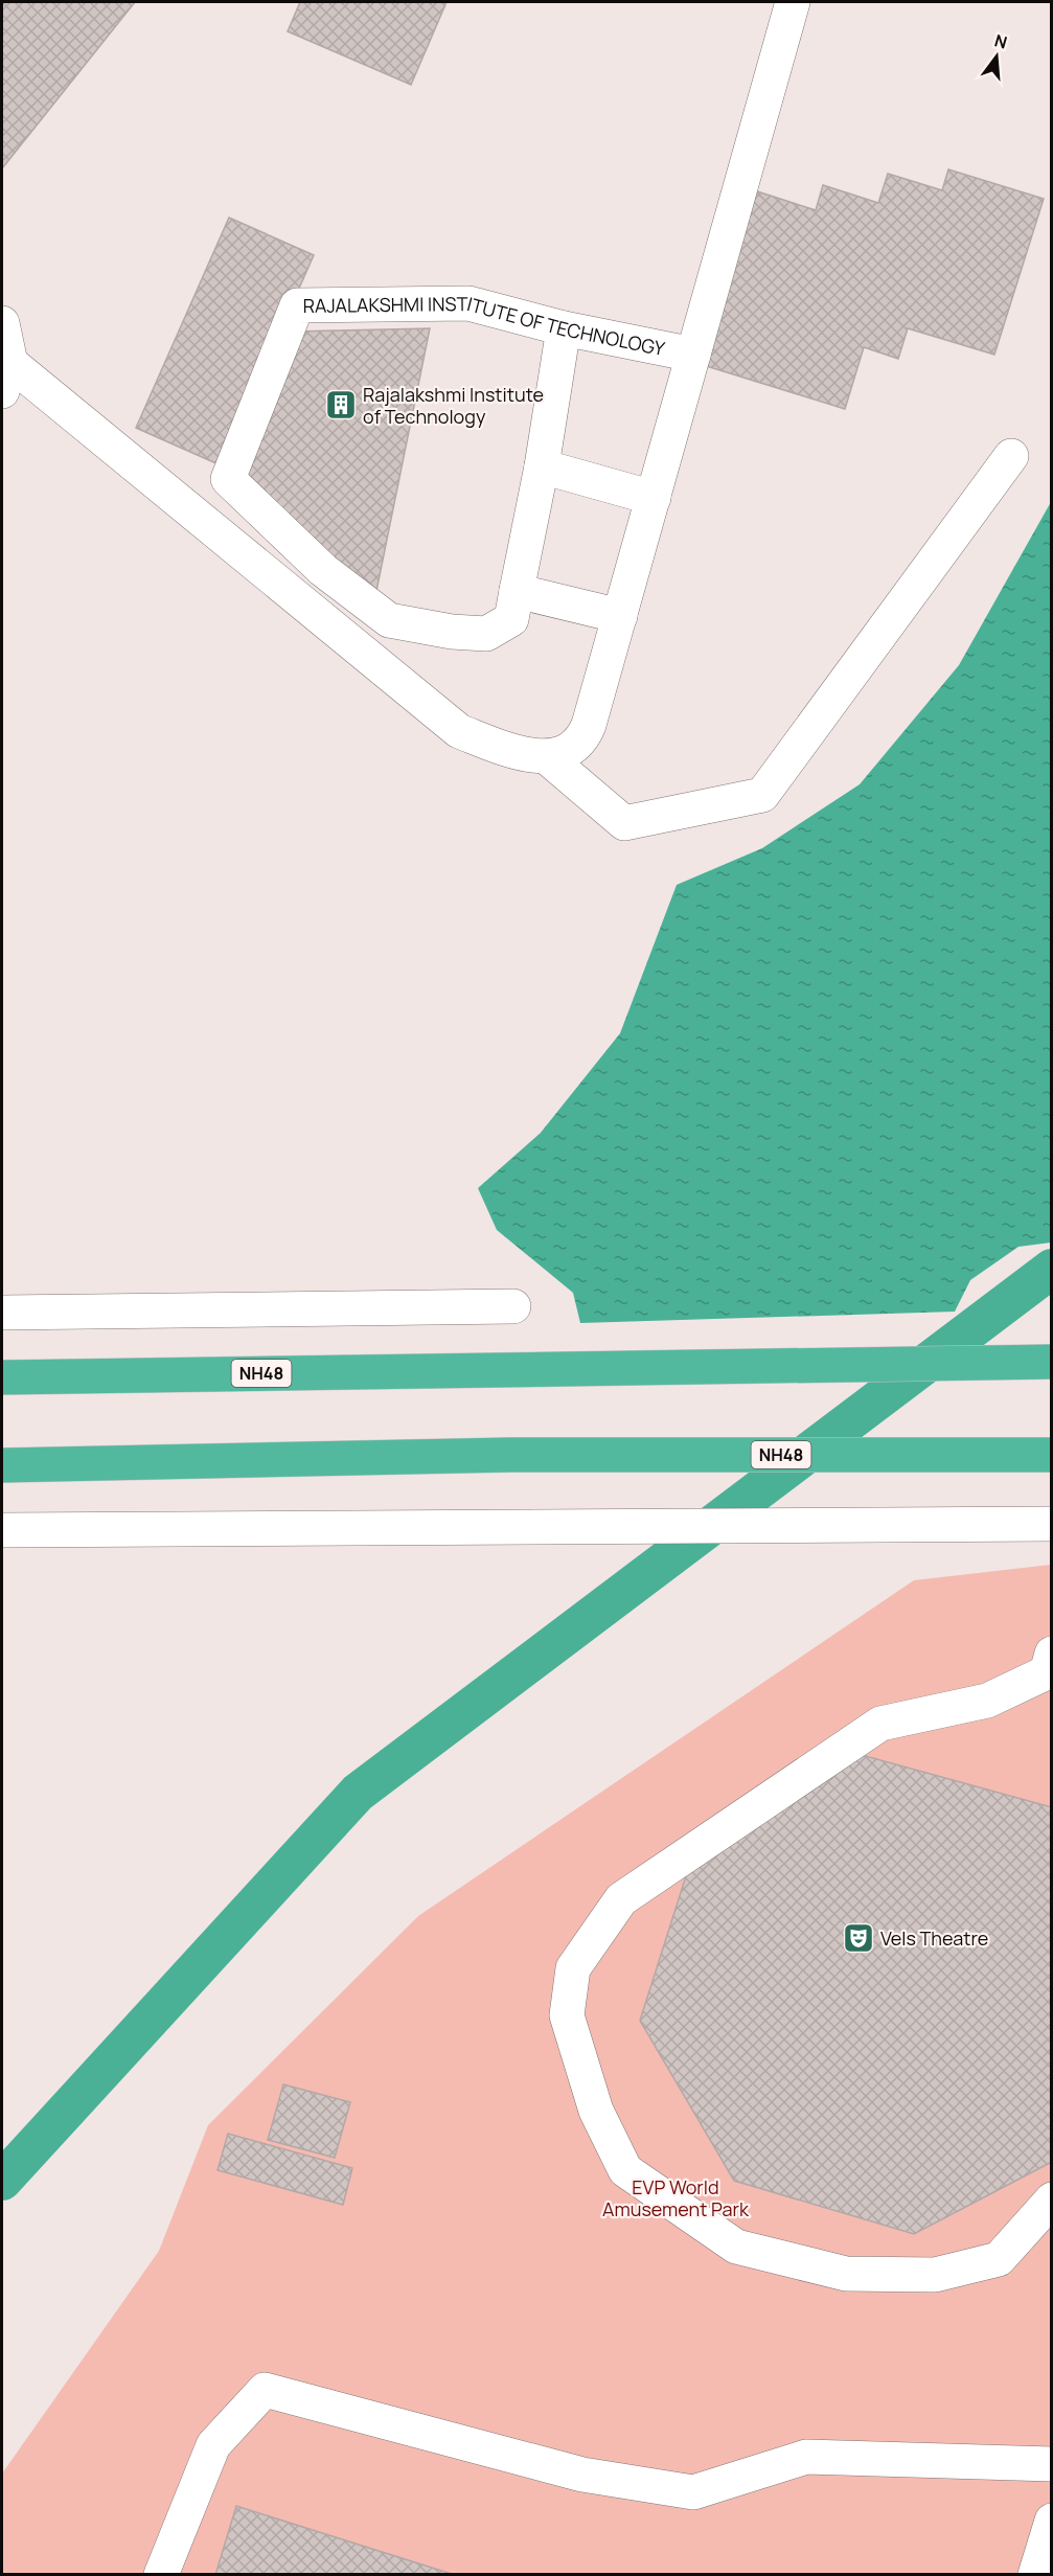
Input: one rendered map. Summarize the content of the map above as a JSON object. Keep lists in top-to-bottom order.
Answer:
{
  "streets": {
    "highway": ["NH48"],
    "street": ["RAJALAKSHMI INSTITUTE OF TECHNOLOGY"]
  },
  "parks": ["EVP World Amusement Park"],
  "places": {
    "building": ["Rajalakshmi Institute of Technology"],
    "theatre": ["Vels Theatre"]
  },
  "north": "top"
}
